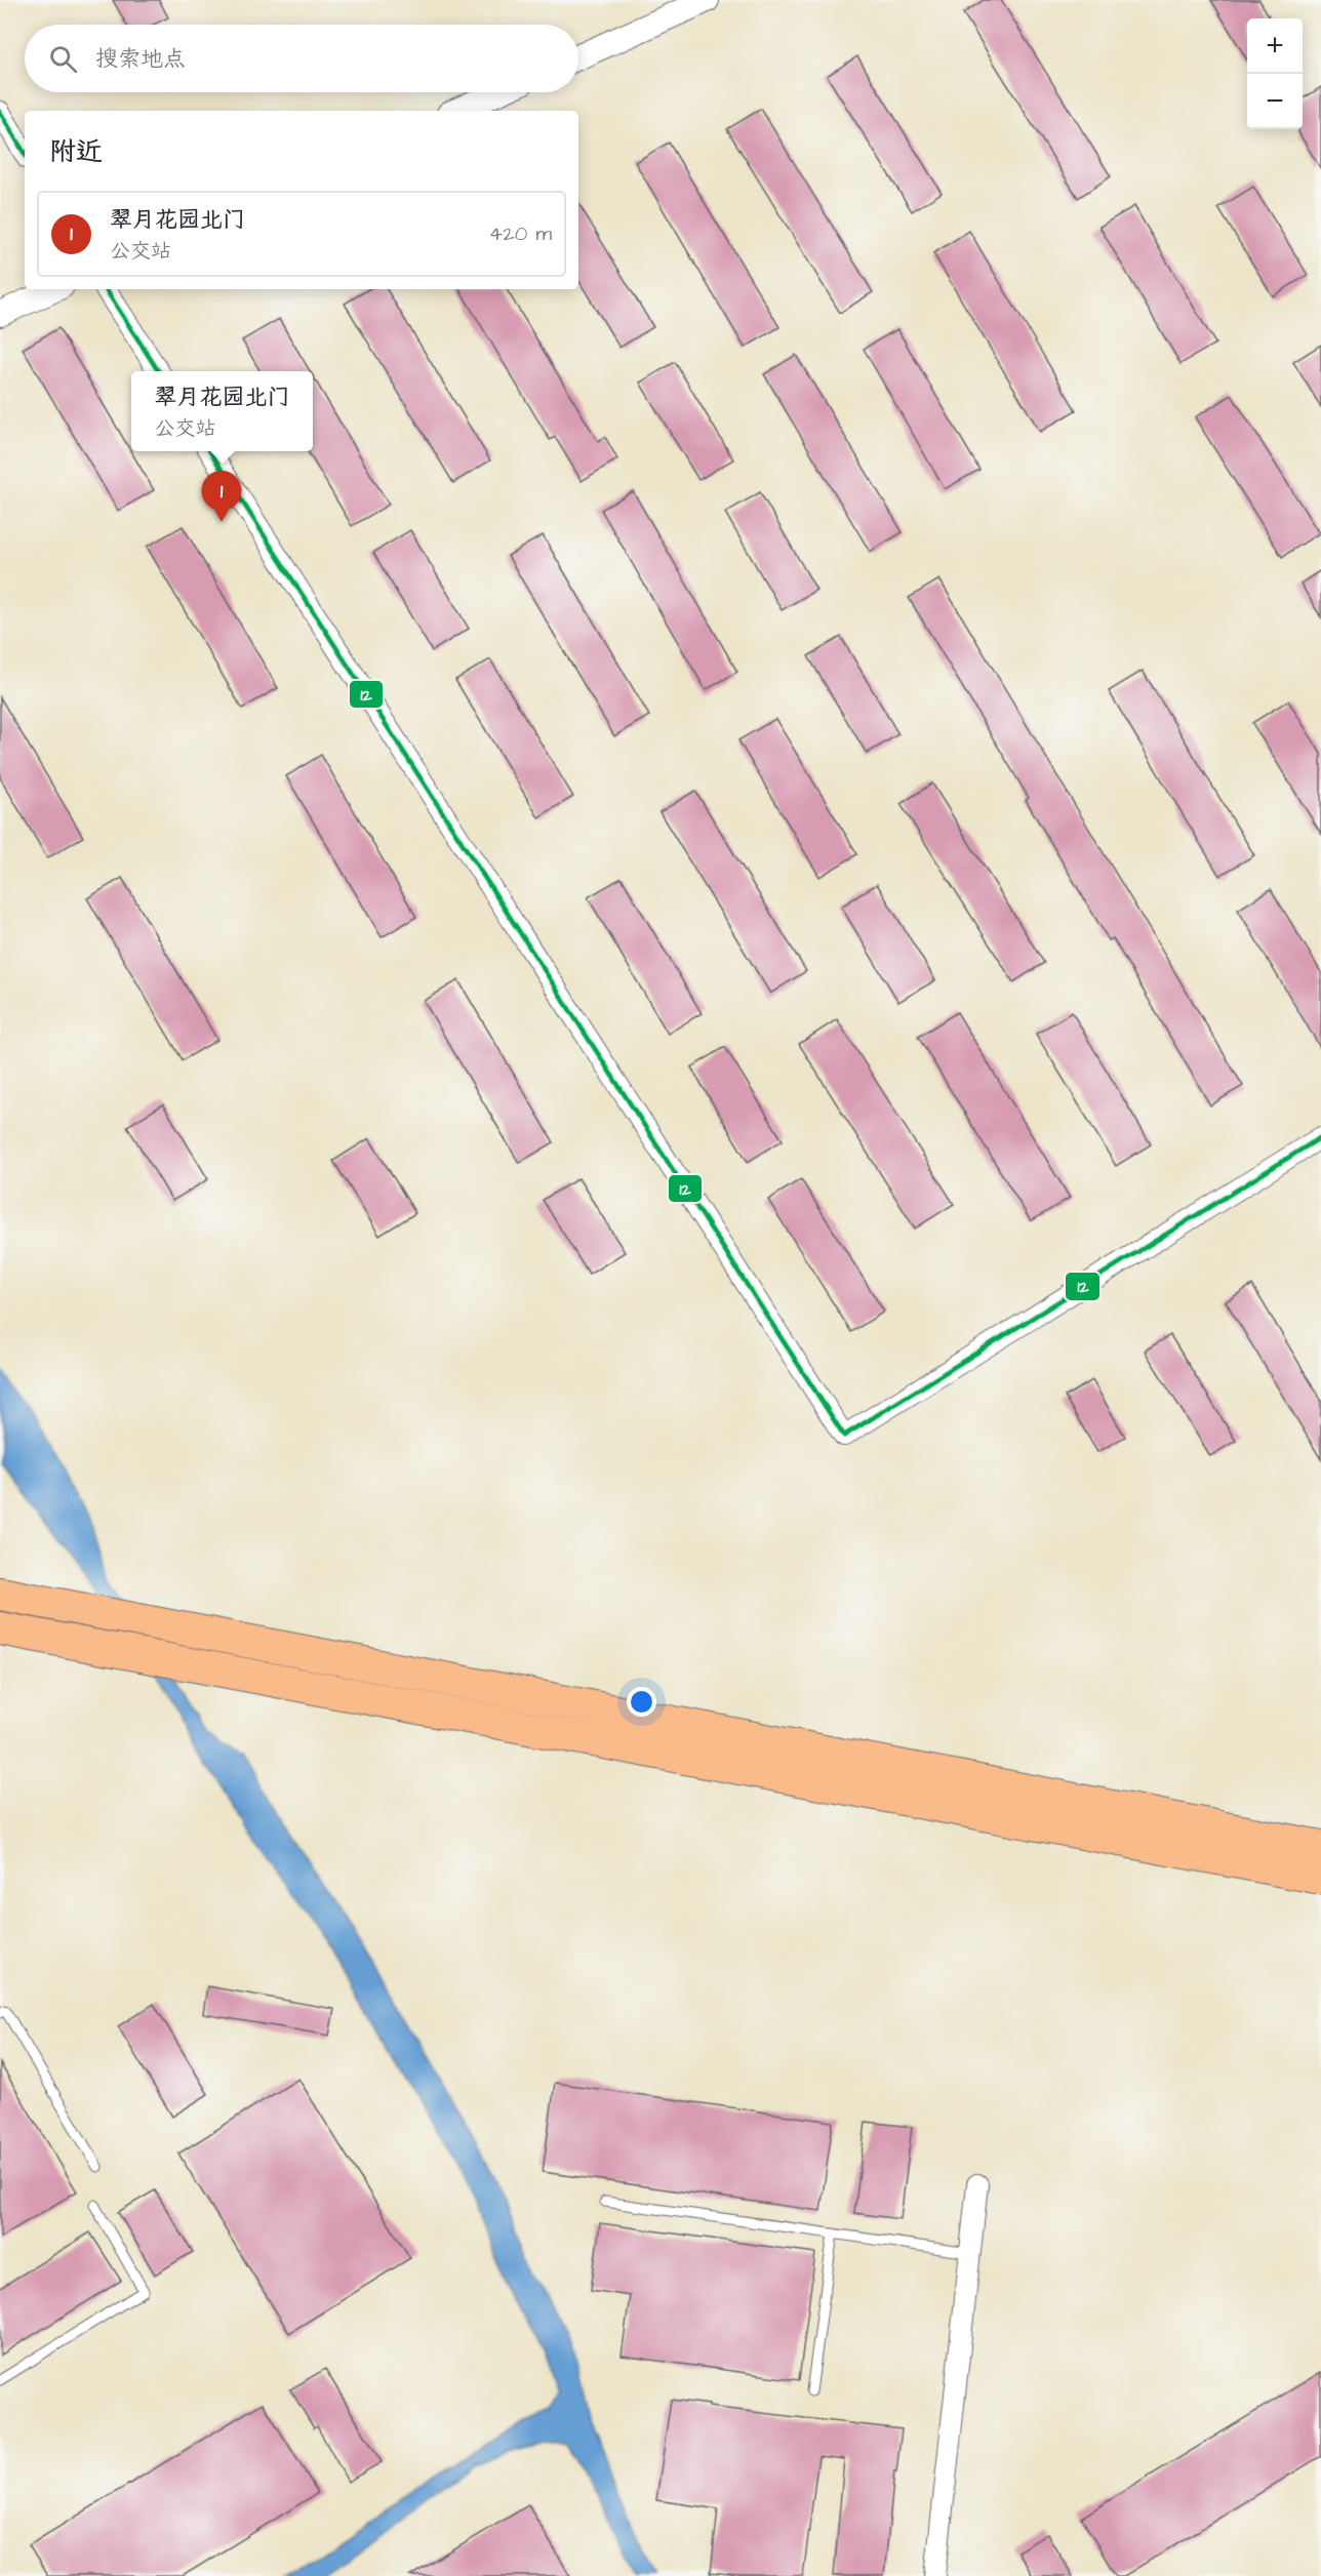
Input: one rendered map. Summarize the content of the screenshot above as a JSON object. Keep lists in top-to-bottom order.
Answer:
{
  "lines": ["transit line 12"],
  "page": {
    "map_buttons": ["+", "−"],
    "search": "搜索地点",
    "heading": "附近",
    "list": [
      {
        "mark": "1",
        "name": "翠月花园北门",
        "note": "公交站",
        "value": "420 m"
      }
    ],
    "popup": ["翠月花园北门", "公交站"],
    "pins": "1"
  }
}
